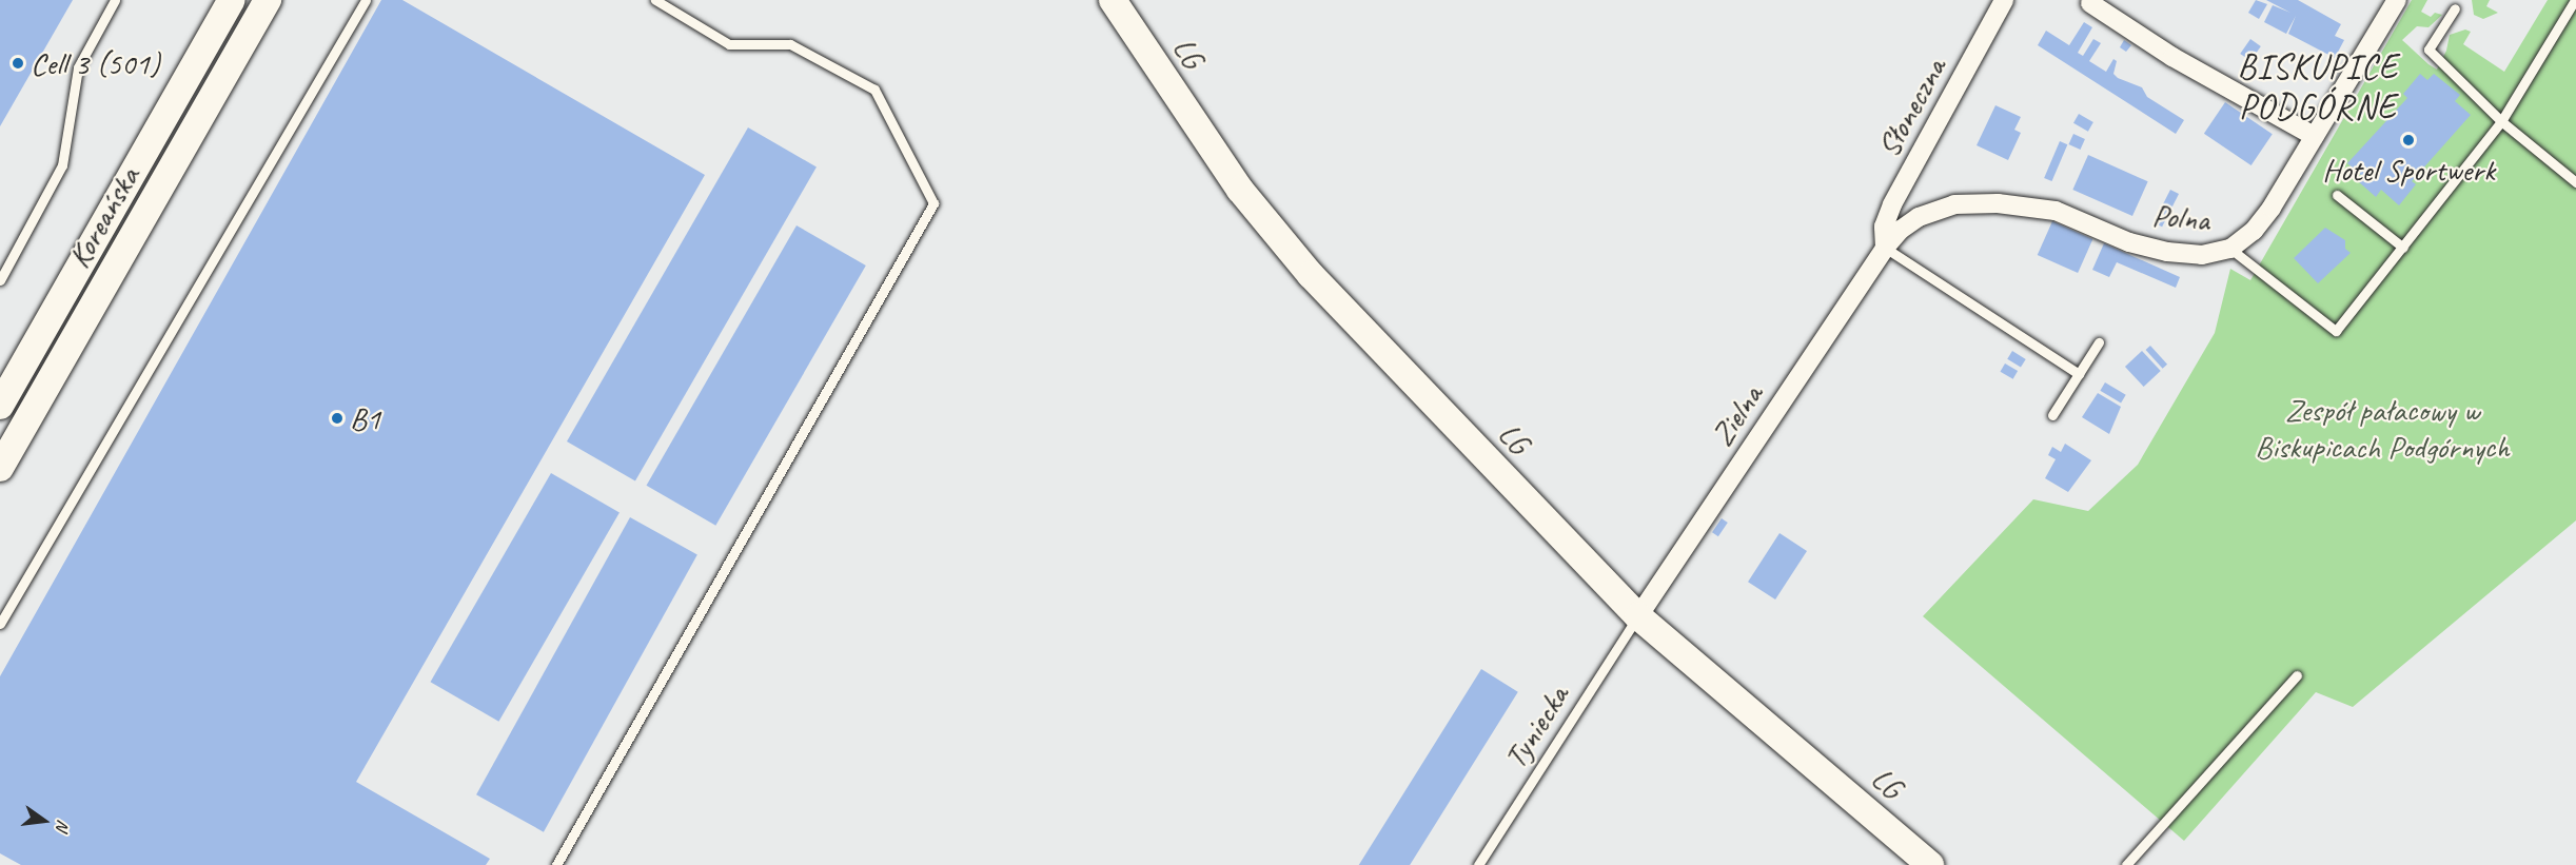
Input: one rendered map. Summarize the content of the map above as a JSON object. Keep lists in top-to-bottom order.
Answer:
{
  "streets": {
    "main road": ["LG", "Koreańska"],
    "street": ["Słoneczna", "Polna", "Zielna"],
    "lane": ["Tyniecka"]
  },
  "crossings": [
    ["LG", "Zielna"],
    ["LG", "Tyniecka"],
    ["Słoneczna", "Polna"],
    ["Słoneczna", "Zielna"],
    ["Polna", "Zielna"],
    ["Zielna", "Tyniecka"]
  ],
  "districts": ["BISKUPICE PODGÓRNE"],
  "parks": ["Zespół pałacowy w Biskupicach Podgórnych"],
  "places": ["Cell 3 (501)", "Hotel Sportwerk", "B1"],
  "north": "right"
}
